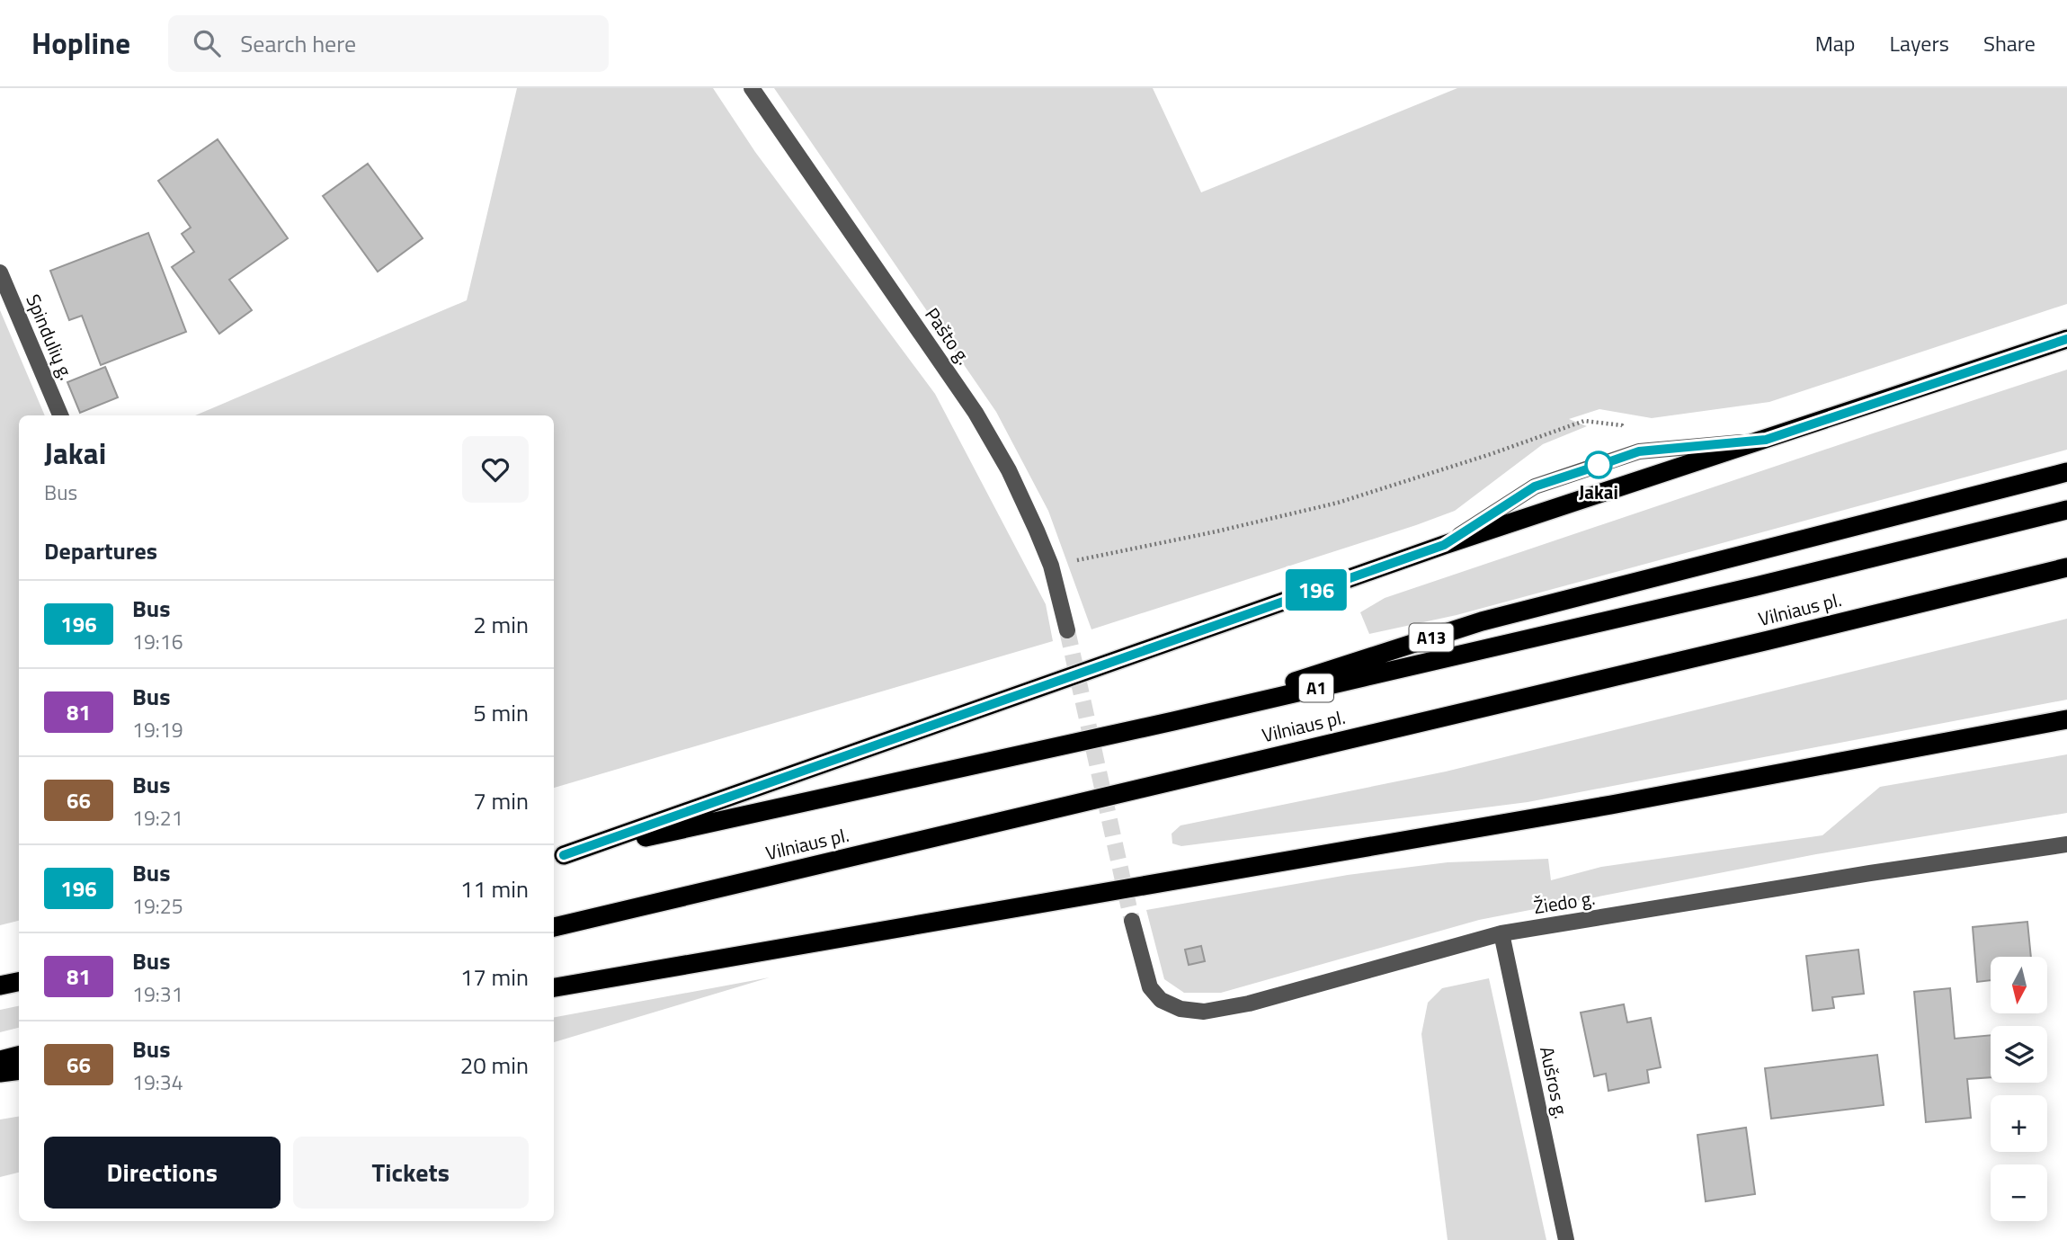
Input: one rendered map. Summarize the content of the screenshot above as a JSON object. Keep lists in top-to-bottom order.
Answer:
{
  "streets": {
    "highway": ["Vilniaus pl.", "A13", "A1"],
    "street": [
      "Pašto g.",
      "Spindulių g.",
      "Žiedo g.",
      "Aušros g."
    ]
  },
  "crossings": [
    ["Vilniaus pl.", "A13"],
    ["Žiedo g.", "Aušros g."]
  ],
  "places": ["Jakai"],
  "lines": ["bus line 196"],
  "north": "bottom",
  "page": {
    "header": "Hopline",
    "search": "Search here",
    "nav": ["Map", "Layers", "Share"],
    "on_map": "196",
    "heading": [
      ["Jakai", "Bus"],
      "Departures"
    ],
    "list": [
      {
        "mark": "196",
        "name": "Bus",
        "note": "19:16",
        "value": "2 min"
      },
      {
        "mark": "81",
        "name": "Bus",
        "note": "19:19",
        "value": "5 min"
      },
      {
        "mark": "66",
        "name": "Bus",
        "note": "19:21",
        "value": "7 min"
      },
      {
        "mark": "196",
        "name": "Bus",
        "note": "19:25",
        "value": "11 min"
      },
      {
        "mark": "81",
        "name": "Bus",
        "note": "19:31",
        "value": "17 min"
      },
      {
        "mark": "66",
        "name": "Bus",
        "note": "19:34",
        "value": "20 min"
      }
    ],
    "map_buttons": ["+", "−"],
    "buttons": ["Directions", "Tickets"]
  }
}
